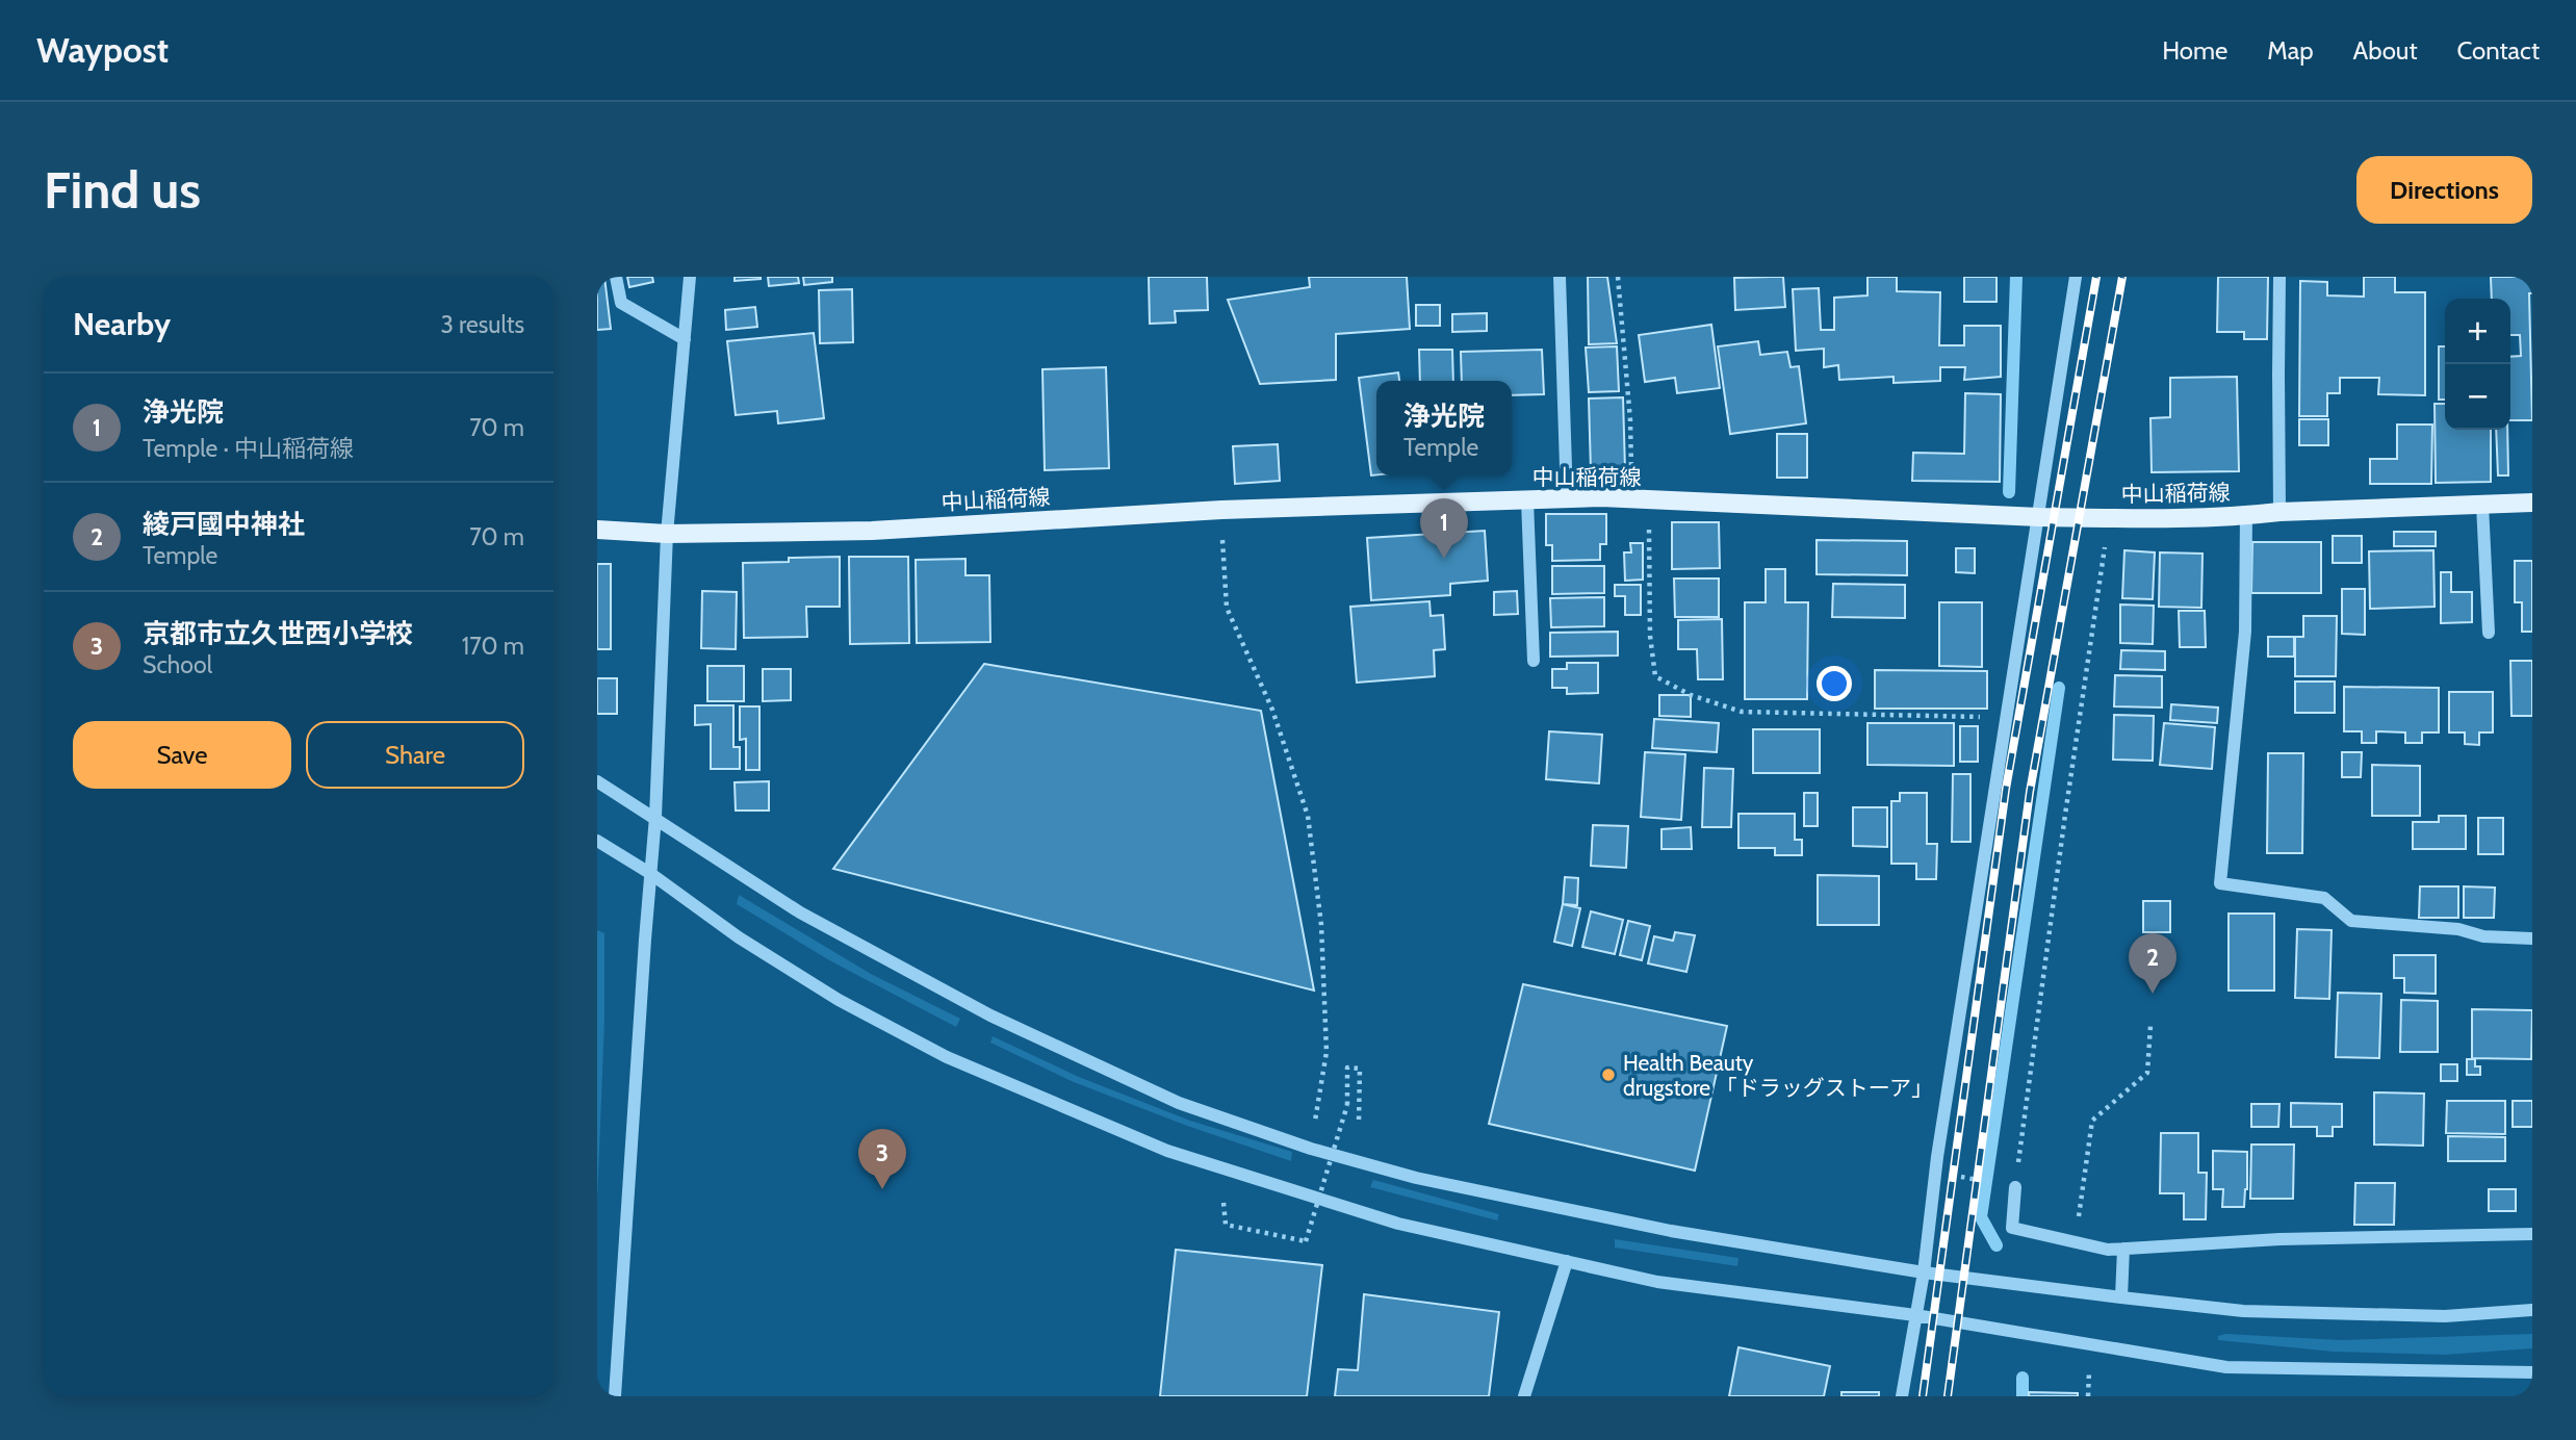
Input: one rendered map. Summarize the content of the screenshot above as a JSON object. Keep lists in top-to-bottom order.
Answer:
{
  "streets": {
    "main road": ["中山稲荷線"]
  },
  "places": ["Health Beauty drugstore 「ドラッグストーア」"],
  "page": {
    "header": "Waypost",
    "nav": [
      "Home",
      "Map",
      "About",
      "Contact"
    ],
    "buttons": [
      "Directions",
      ["Save", "Share"]
    ],
    "title": "Find us",
    "heading": ["Nearby", "3 results"],
    "map_buttons": ["+", "−"],
    "list": [
      {
        "mark": "1",
        "name": "浄光院",
        "note": "Temple · 中山稲荷線",
        "value": "70 m"
      },
      {
        "mark": "2",
        "name": "綾戸國中神社",
        "note": "Temple",
        "value": "70 m"
      },
      {
        "mark": "3",
        "name": "京都市立久世西小学校",
        "note": "School",
        "value": "170 m"
      }
    ],
    "popup": ["浄光院", "Temple"],
    "pins": ["1", "2", "3"]
  }
}
